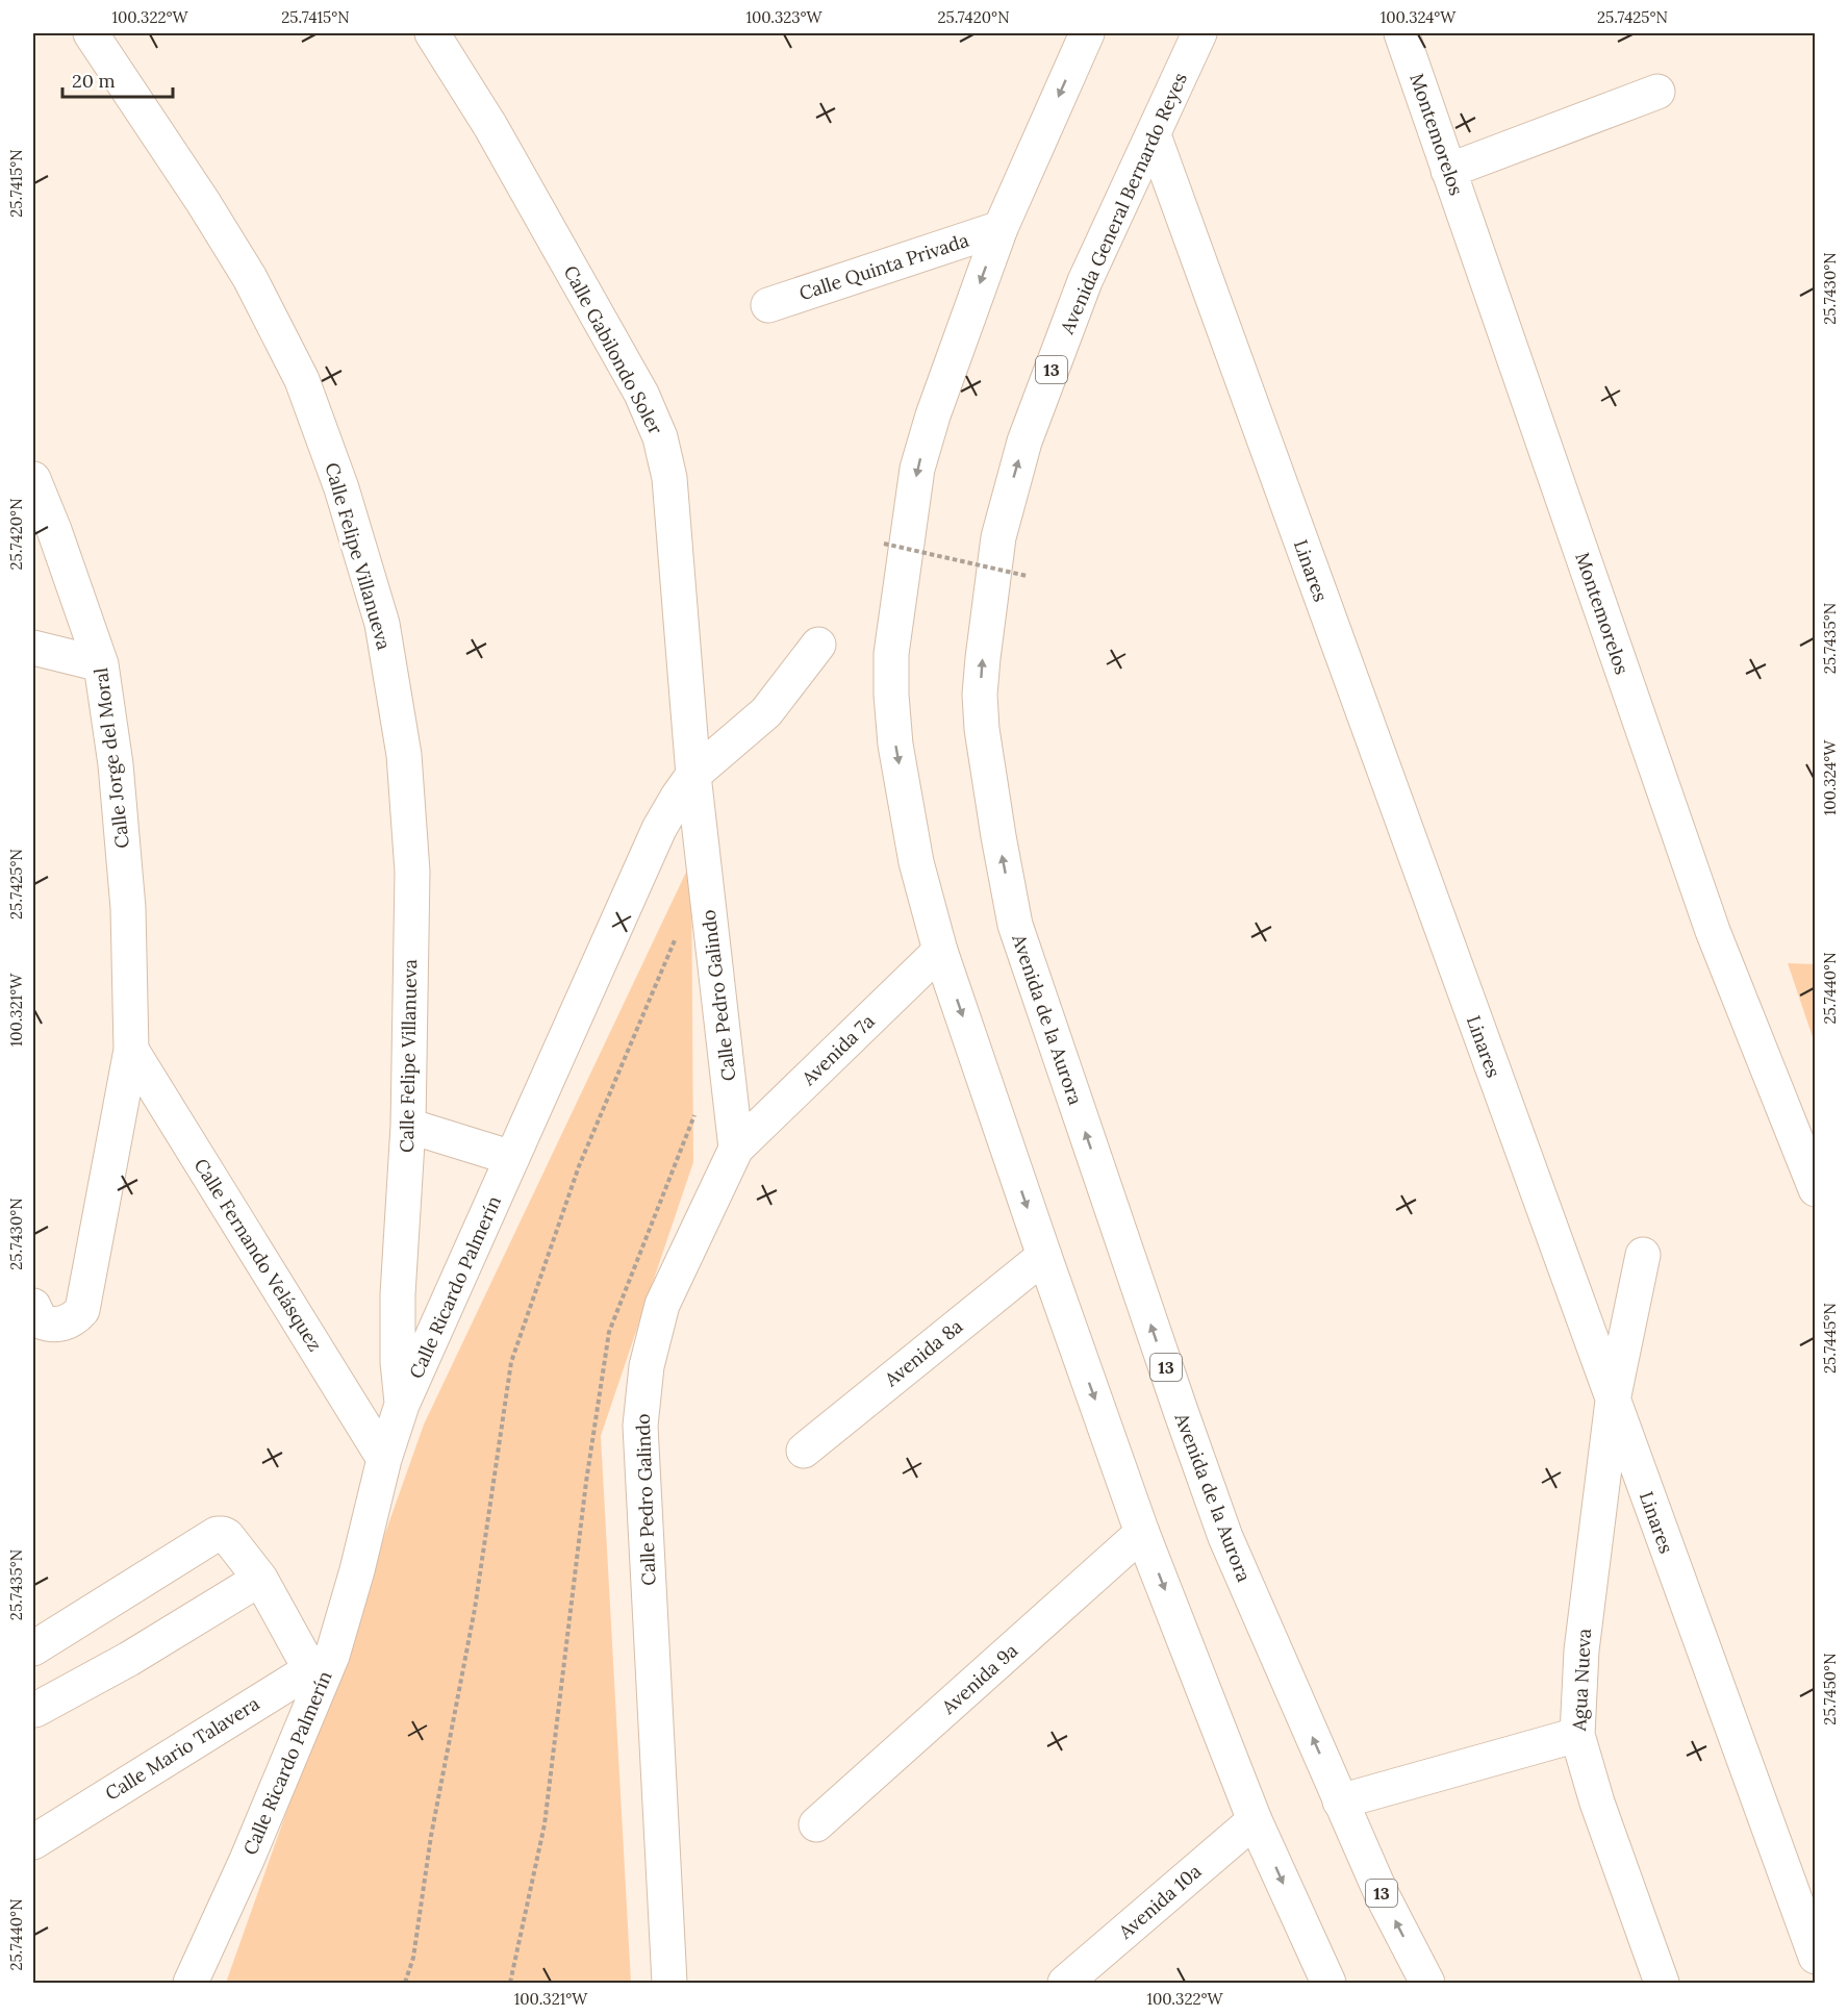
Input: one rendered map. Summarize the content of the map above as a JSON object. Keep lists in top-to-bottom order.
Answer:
{
  "streets": {
    "street": [
      "Montemorelos",
      "Avenida General Bernardo Reyes",
      "Calle Quinta Privada",
      "Calle Gabilondo Soler",
      "13",
      "Calle Felipe Villanueva",
      "Linares",
      "Calle Jorge del Moral",
      "Calle Pedro Galindo",
      "Avenida de la Aurora",
      "Avenida 7a",
      "Calle Fernando Velásquez",
      "Calle Ricardo Palmerín",
      "Avenida 8a",
      "Avenida 9a",
      "Agua Nueva",
      "Calle Mario Talavera",
      "Avenida 10a"
    ]
  },
  "crossings": [
    ["Avenida General Bernardo Reyes", "Linares"],
    ["Avenida General Bernardo Reyes", "Avenida de la Aurora"],
    ["Calle Gabilondo Soler", "Calle Pedro Galindo"],
    ["Calle Gabilondo Soler", "Calle Ricardo Palmerín"],
    ["Calle Felipe Villanueva", "Calle Ricardo Palmerín"],
    ["Linares", "Agua Nueva"],
    ["Calle Jorge del Moral", "Calle Fernando Velásquez"],
    ["Calle Pedro Galindo", "Avenida 7a"],
    ["Calle Pedro Galindo", "Calle Ricardo Palmerín"],
    ["Calle Fernando Velásquez", "Calle Ricardo Palmerín"],
    ["Calle Ricardo Palmerín", "Calle Mario Talavera"]
  ],
  "scale_bar": "20 m",
  "coordinates": [
    "100.322°W",
    "25.7415°N",
    "100.323°W",
    "25.7420°N",
    "100.324°W",
    "25.7425°N",
    "25.7430°N",
    "25.7435°N",
    "25.7440°N",
    "100.321°W",
    "25.7445°N",
    "25.7450°N"
  ]
}
